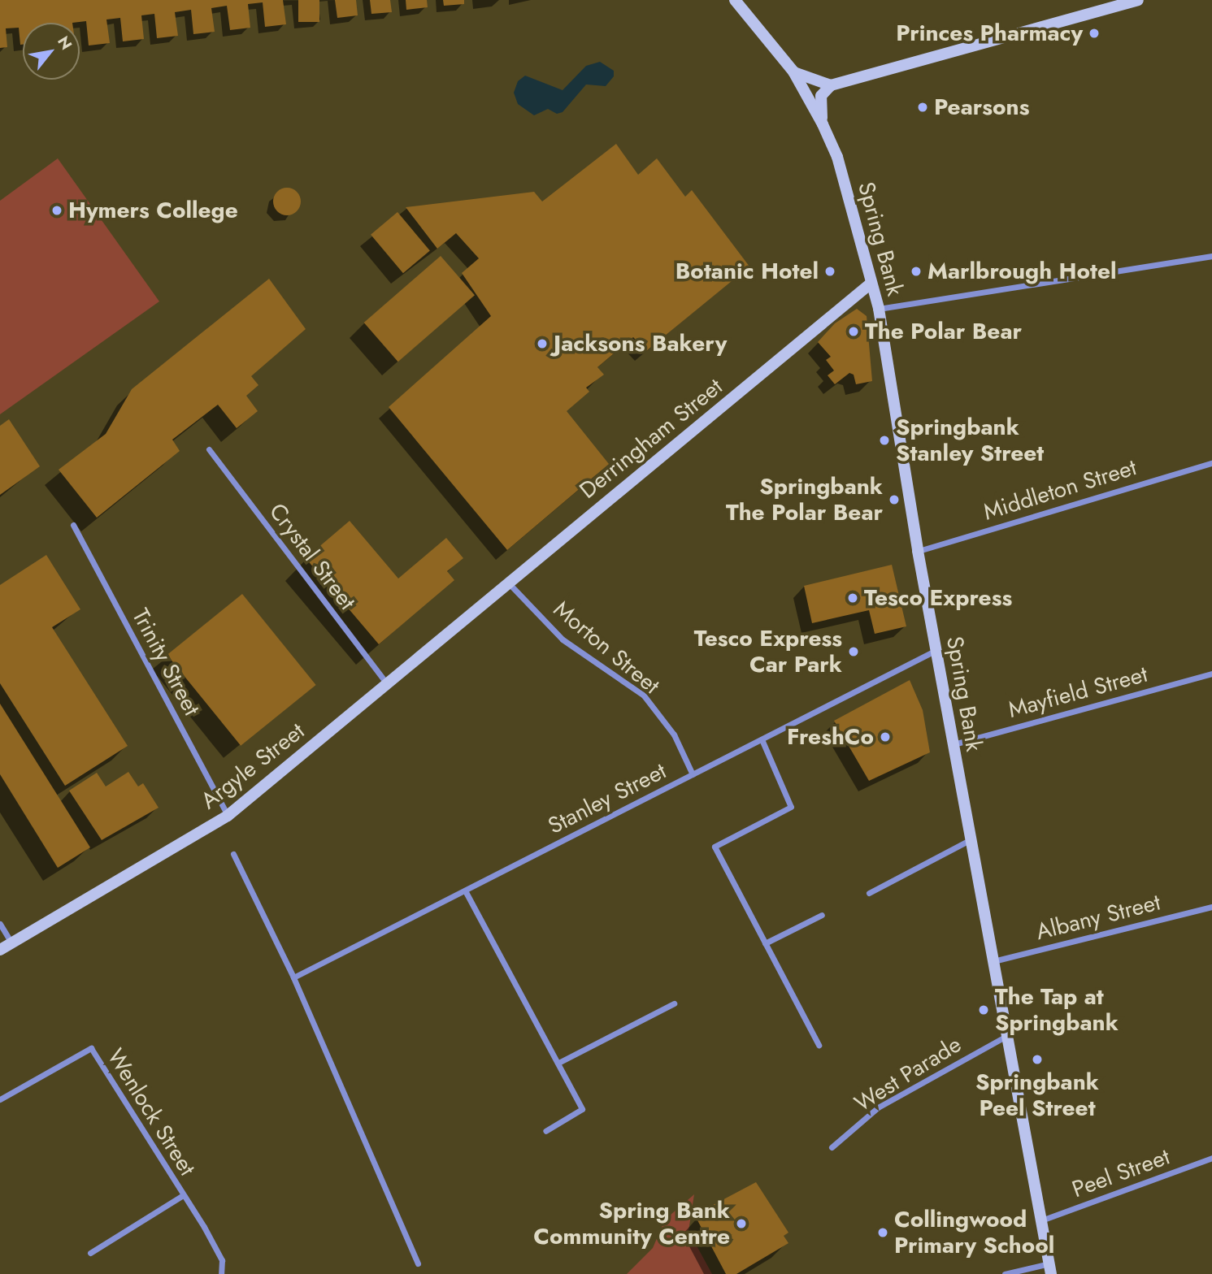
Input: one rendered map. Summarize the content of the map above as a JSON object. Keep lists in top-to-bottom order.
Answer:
{
  "streets": {
    "street": [
      "Spring Bank",
      "Derringham Street",
      "Middleton Street",
      "Crystal Street",
      "Morton Street",
      "Trinity Street",
      "Mayfield Street",
      "Argyle Street",
      "Stanley Street",
      "Albany Street",
      "West Parade",
      "Wenlock Street",
      "Peel Street"
    ]
  },
  "crossings": [
    ["Spring Bank", "Derringham Street"],
    ["Spring Bank", "Middleton Street"],
    ["Spring Bank", "Mayfield Street"],
    ["Spring Bank", "Stanley Street"],
    ["Spring Bank", "Albany Street"],
    ["Spring Bank", "West Parade"],
    ["Spring Bank", "Peel Street"],
    ["Derringham Street", "Morton Street"],
    ["Derringham Street", "Argyle Street"],
    ["Crystal Street", "Argyle Street"],
    ["Morton Street", "Argyle Street"],
    ["Morton Street", "Stanley Street"],
    ["Trinity Street", "Argyle Street"]
  ],
  "places": [
    "Princes Pharmacy",
    "Pearsons",
    "Hymers College",
    "Botanic Hotel",
    "Marlbrough Hotel",
    "The Polar Bear",
    "Jacksons Bakery",
    "Springbank Stanley Street",
    "Springbank The Polar Bear",
    "Tesco Express",
    "Tesco Express Car Park",
    "FreshCo",
    "The Tap at Springbank",
    "Springbank Peel Street",
    "Spring Bank Community Centre",
    "Collingwood Primary School"
  ],
  "north": "top right"
}
